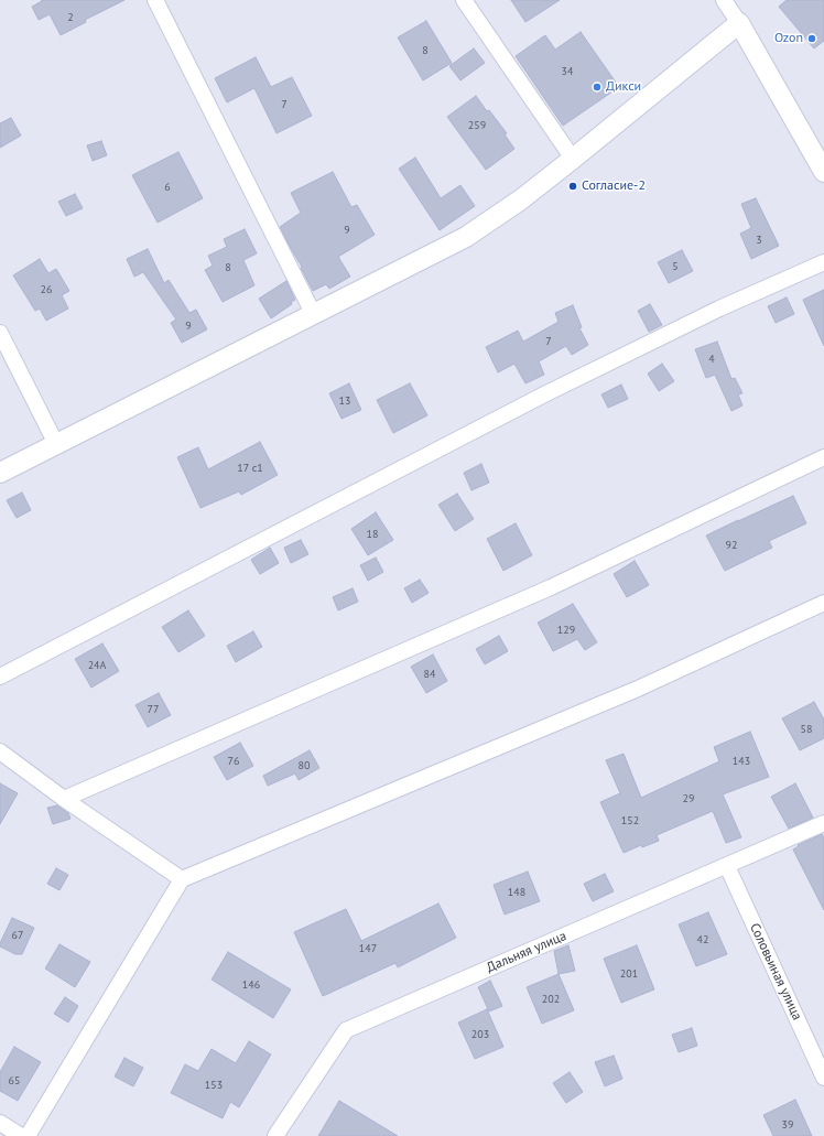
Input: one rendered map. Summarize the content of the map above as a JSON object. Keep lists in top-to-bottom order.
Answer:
{
  "streets": {
    "street": ["Дальняя улица", "Соловьиная улица"]
  },
  "crossings": [
    ["Дальняя улица", "Соловьиная улица"]
  ],
  "places": ["Ozon", "Дикси", "Согласие-2"],
  "house_numbers": [
    "2",
    "8",
    "34",
    "7",
    "259",
    "6",
    "9",
    "3",
    "5",
    "8",
    "26",
    "9",
    "7",
    "4",
    "13",
    "17 с1",
    "18",
    "92",
    "129",
    "24А",
    "84",
    "77",
    "58",
    "76",
    "143",
    "80",
    "29",
    "152",
    "148",
    "67",
    "42",
    "147",
    "201",
    "146",
    "202",
    "203",
    "65",
    "153",
    "39"
  ]
}
